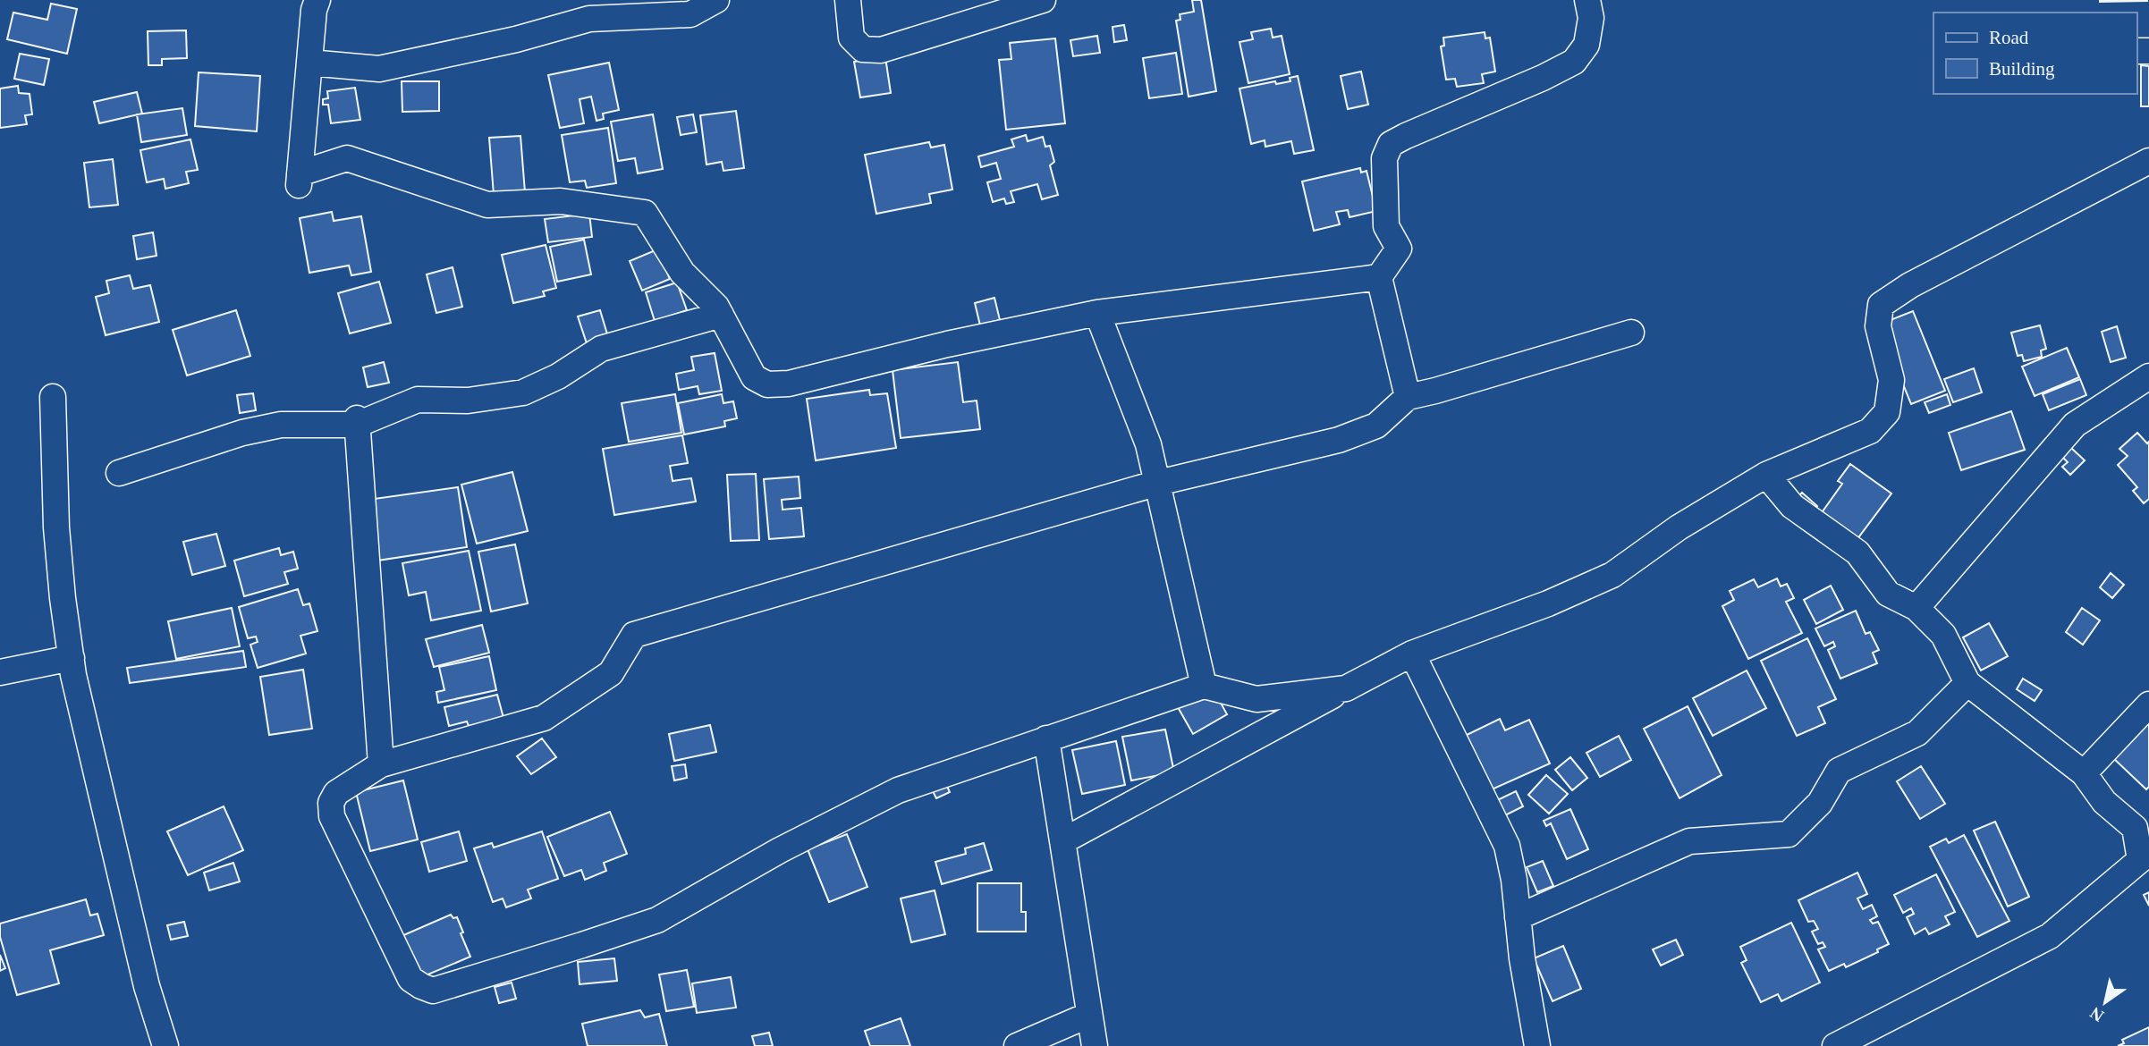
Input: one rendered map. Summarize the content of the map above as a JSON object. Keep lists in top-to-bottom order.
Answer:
{
  "legend": ["Road", "Building"],
  "north": "bottom left"
}
